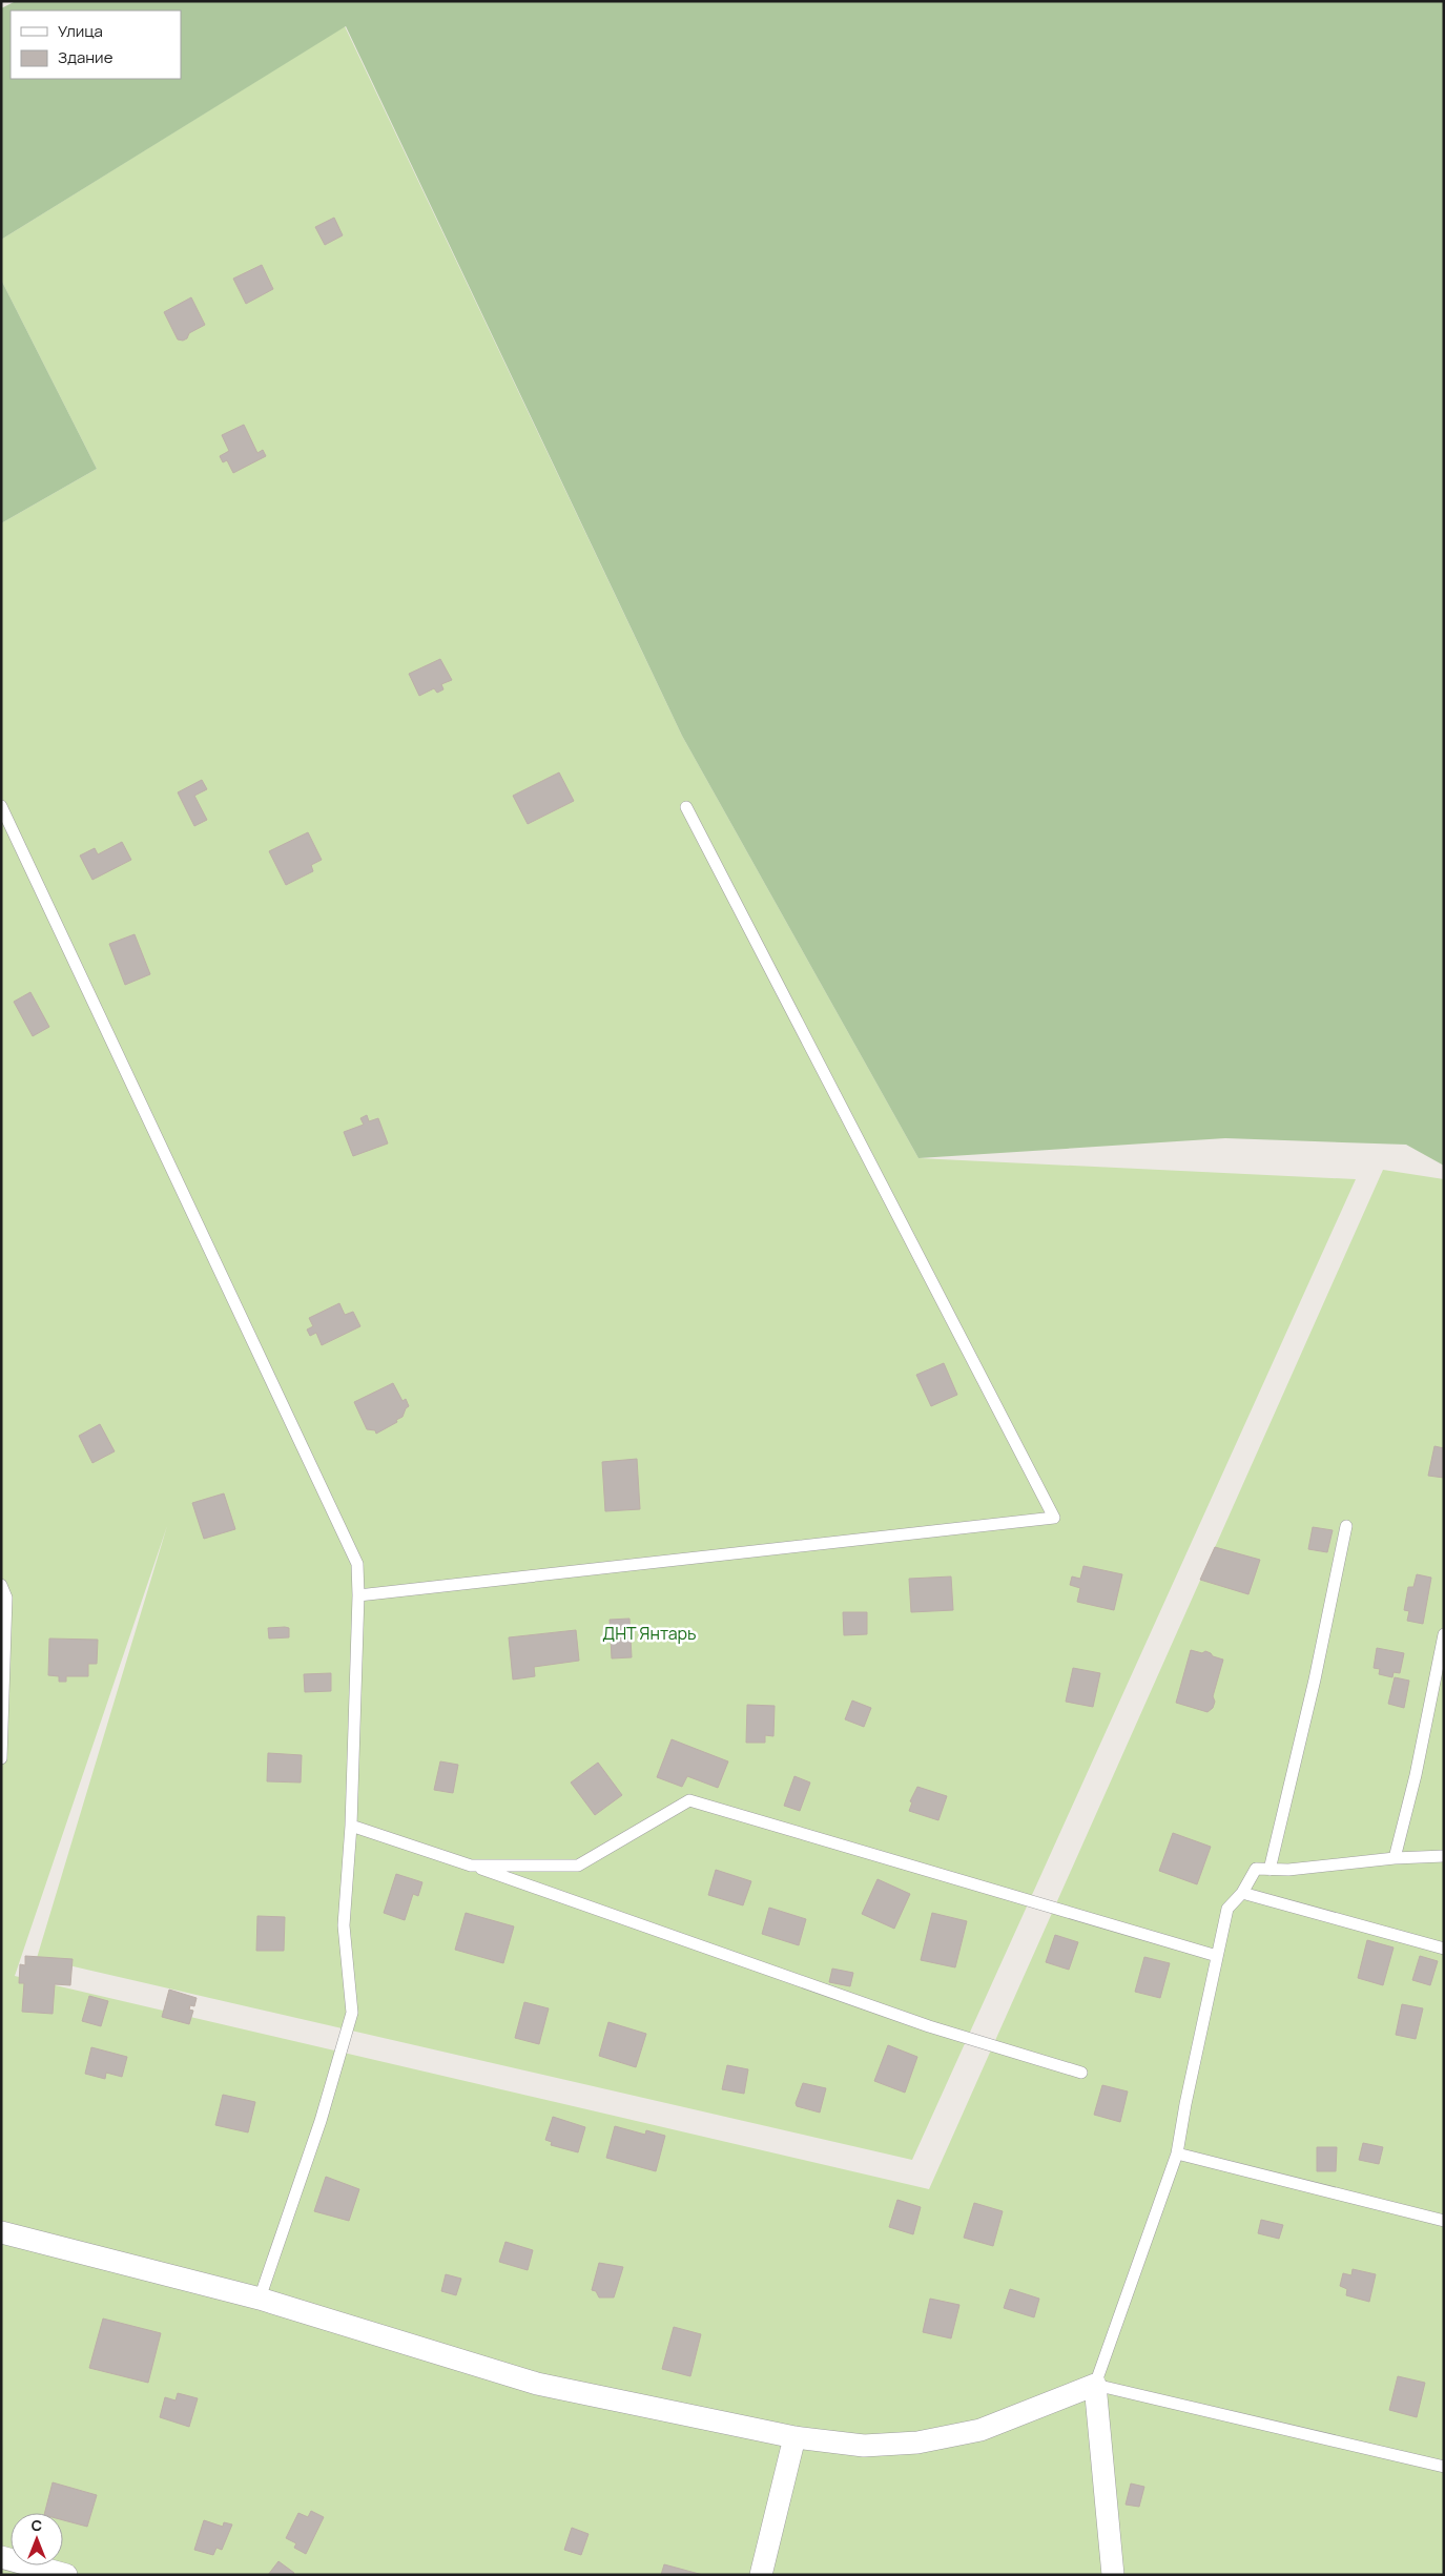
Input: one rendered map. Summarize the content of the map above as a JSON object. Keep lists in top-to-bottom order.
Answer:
{
  "parks": ["ДНТ Янтарь"],
  "legend": ["Улица", "Здание"],
  "north": "top"
}
